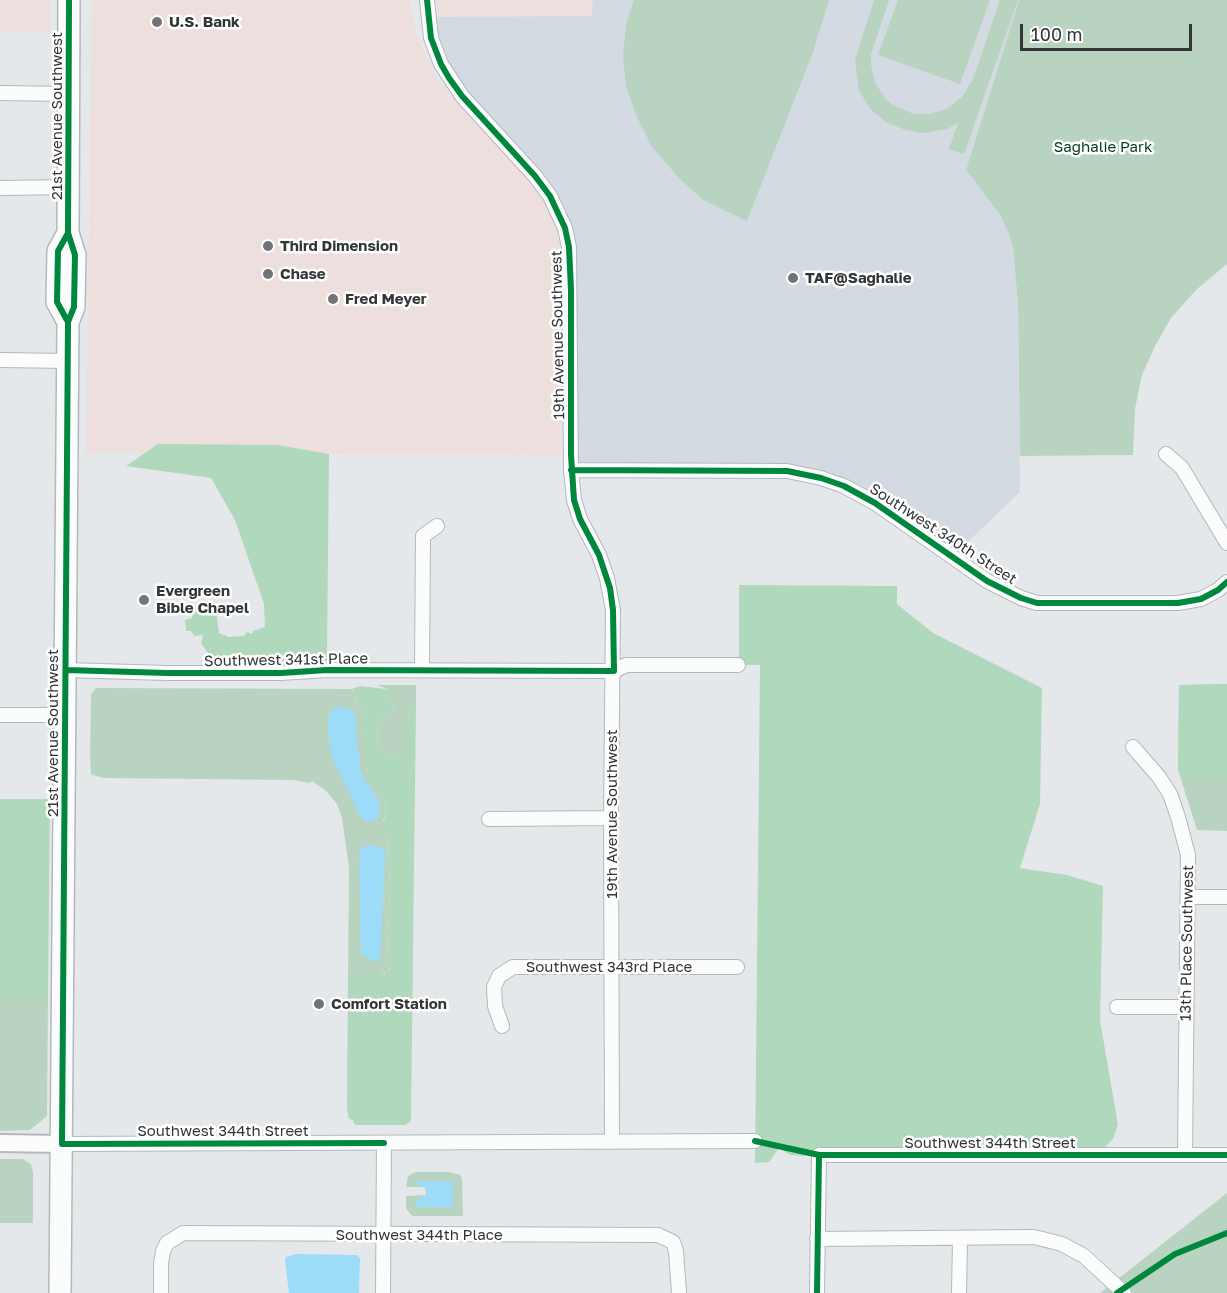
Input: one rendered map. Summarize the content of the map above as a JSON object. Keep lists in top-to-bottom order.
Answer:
{
  "streets": {
    "main road": ["21st Avenue Southwest"],
    "street": [
      "19th Avenue Southwest",
      "Southwest 340th Street",
      "Southwest 341st Place",
      "13th Place Southwest",
      "Southwest 343rd Place",
      "Southwest 344th Street",
      "Southwest 344th Place"
    ]
  },
  "crossings": [
    ["21st Avenue Southwest", "Southwest 341st Place"],
    ["21st Avenue Southwest", "Southwest 344th Street"],
    ["19th Avenue Southwest", "Southwest 340th Street"],
    ["19th Avenue Southwest", "Southwest 341st Place"],
    ["19th Avenue Southwest", "Southwest 343rd Place"],
    ["19th Avenue Southwest", "Southwest 344th Street"],
    ["13th Place Southwest", "Southwest 344th Street"]
  ],
  "parks": ["Saghalie Park"],
  "places": [
    "U.S. Bank",
    "Third Dimension",
    "Chase",
    "TAF@Saghalie",
    "Fred Meyer",
    "Evergreen Bible Chapel",
    "Comfort Station"
  ],
  "scale_bar": "100 m"
}
